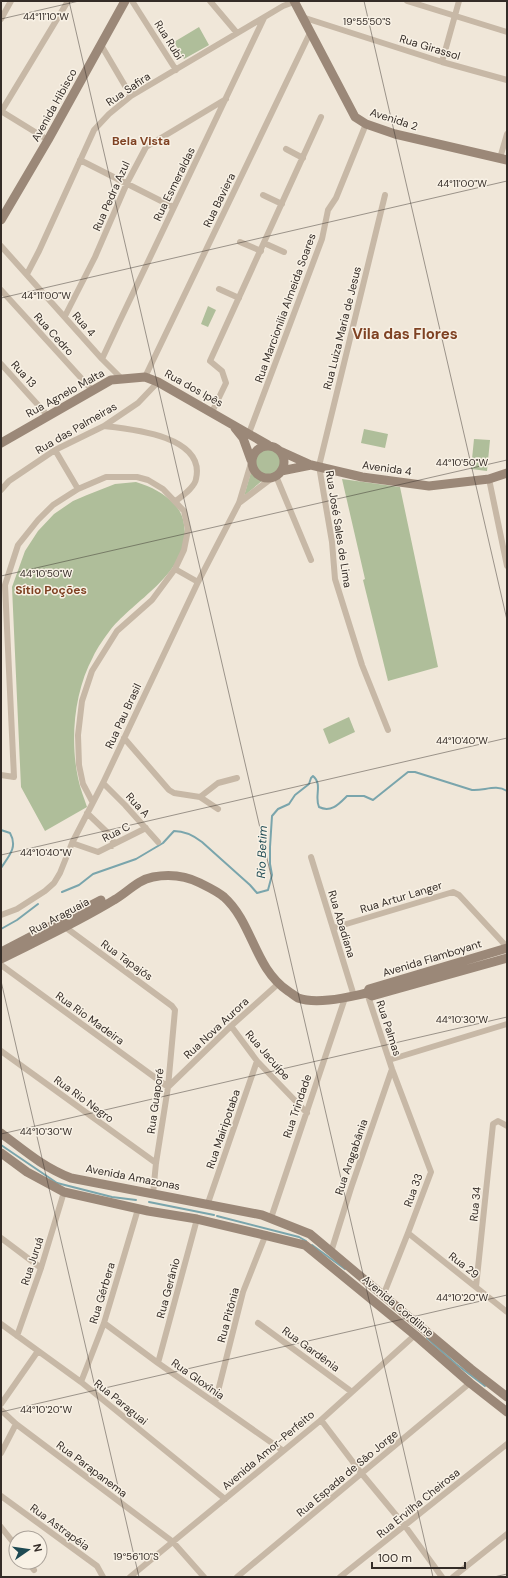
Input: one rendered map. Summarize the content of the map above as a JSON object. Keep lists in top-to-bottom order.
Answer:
{
  "streets": {
    "street": [
      "Rua Rubi",
      "Rua Girassol",
      "Rua Safira",
      "Avenida Hibisco",
      "Avenida 2",
      "Rua Esmeraldas",
      "Rua Pedra Azul",
      "Rua Baviera",
      "Rua Marcionilia Almeida Soares",
      "Rua 4",
      "Rua Luiza Maria de Jesus",
      "Rua Cedro",
      "Rua 13",
      "Rua dos Ipês",
      "Rua Agnelo Malta",
      "Rua das Palmeiras",
      "Avenida 4",
      "Rua José Sales de Lima",
      "Rua Pau Brasil",
      "Rua A",
      "Rua C",
      "Rua Artur Langer",
      "Rua Araguaia",
      "Rua Abadiana",
      "Avenida Flamboyant",
      "Rua Tapajós",
      "Rua Rio Madeira",
      "Rua Nova Aurora",
      "Rua Palmas",
      "Rua Jacuípe",
      "Rua Rio Negro",
      "Rua Guaporé",
      "Rua Trindade",
      "Rua Mairipotaba",
      "Rua Aragabânia",
      "Avenida Amazonas",
      "Rua 33",
      "Rua 34",
      "Rua Juruá",
      "Rua 29",
      "Rua Gerânio",
      "Rua Gérbera",
      "Avenida Cordiline",
      "Rua Pitônia",
      "Rua Gardênia",
      "Rua Gloxínia",
      "Rua Paraguai",
      "Avenida Amor-Perfeito",
      "Rua Parapanema",
      "Rua Espada de São Jorge",
      "Rua Ervilha Cheirosa",
      "Rua Astrapéia"
    ]
  },
  "crossings": [
    ["Rua Rubi", "Rua Safira"],
    ["Rua Rubi", "Avenida Hibisco"],
    ["Rua Girassol", "Avenida 2"],
    ["Rua Safira", "Avenida 2"],
    ["Rua Safira", "Rua Esmeraldas"],
    ["Rua Safira", "Rua 4"],
    ["Avenida 2", "Rua Baviera"],
    ["Avenida 2", "Rua Marcionilia Almeida Soares"],
    ["Rua Esmeraldas", "Rua Pedra Azul"],
    ["Rua Esmeraldas", "Rua 4"],
    ["Rua Pedra Azul", "Rua 4"],
    ["Rua Baviera", "Rua dos Ipês"],
    ["Rua Baviera", "Rua Agnelo Malta"],
    ["Rua Marcionilia Almeida Soares", "Rua dos Ipês"],
    ["Rua 4", "Rua Agnelo Malta"],
    ["Rua Luiza Maria de Jesus", "Avenida 4"],
    ["Rua Luiza Maria de Jesus", "Rua José Sales de Lima"],
    ["Rua Cedro", "Rua Agnelo Malta"],
    ["Rua 13", "Rua Agnelo Malta"],
    ["Rua dos Ipês", "Rua Agnelo Malta"],
    ["Rua dos Ipês", "Rua das Palmeiras"],
    ["Rua dos Ipês", "Avenida 4"],
    ["Rua dos Ipês", "Rua Pau Brasil"],
    ["Avenida 4", "Rua José Sales de Lima"],
    ["Avenida 4", "Rua Pau Brasil"],
    ["Rua Pau Brasil", "Rua A"],
    ["Rua Pau Brasil", "Rua C"],
    ["Rua A", "Rua C"],
    ["Rua Artur Langer", "Rua Abadiana"],
    ["Rua Artur Langer", "Avenida Flamboyant"],
    ["Rua Araguaia", "Avenida Flamboyant"],
    ["Rua Araguaia", "Rua Tapajós"],
    ["Rua Abadiana", "Avenida Flamboyant"],
    ["Rua Abadiana", "Rua Trindade"],
    ["Avenida Flamboyant", "Rua Nova Aurora"],
    ["Avenida Flamboyant", "Rua Palmas"],
    ["Avenida Flamboyant", "Rua Trindade"],
    ["Rua Tapajós", "Rua Guaporé"],
    ["Rua Rio Madeira", "Rua Nova Aurora"],
    ["Rua Rio Madeira", "Rua Guaporé"],
    ["Rua Nova Aurora", "Rua Jacuípe"],
    ["Rua Nova Aurora", "Rua Guaporé"],
    ["Rua Palmas", "Rua Aragabânia"],
    ["Rua Palmas", "Rua 33"],
    ["Rua Jacuípe", "Rua Trindade"],
    ["Rua Jacuípe", "Rua Mairipotaba"],
    ["Rua Rio Negro", "Rua Guaporé"],
    ["Rua Guaporé", "Avenida Amazonas"],
    ["Rua Trindade", "Avenida Amazonas"],
    ["Rua Trindade", "Avenida Cordiline"],
    ["Rua Mairipotaba", "Avenida Amazonas"],
    ["Rua Aragabânia", "Rua 33"],
    ["Rua Aragabânia", "Avenida Cordiline"],
    ["Avenida Amazonas", "Avenida Cordiline"],
    ["Rua 33", "Rua 29"],
    ["Rua 33", "Avenida Cordiline"],
    ["Rua 34", "Rua 29"],
    ["Rua Juruá", "Rua Paraguai"],
    ["Rua Gerânio", "Rua Gloxínia"],
    ["Rua Gérbera", "Rua Gloxínia"],
    ["Rua Gérbera", "Rua Paraguai"],
    ["Avenida Cordiline", "Rua Pitônia"],
    ["Avenida Cordiline", "Avenida Amor-Perfeito"],
    ["Avenida Cordiline", "Rua Espada de São Jorge"],
    ["Rua Pitônia", "Rua Gloxínia"],
    ["Rua Gardênia", "Avenida Amor-Perfeito"],
    ["Rua Gloxínia", "Avenida Amor-Perfeito"],
    ["Rua Paraguai", "Avenida Amor-Perfeito"],
    ["Avenida Amor-Perfeito", "Rua Parapanema"]
  ],
  "districts": ["Bela Vista", "Vila das Flores", "Sítio Poções"],
  "water": ["Rio Betim"],
  "scale_bar": "100 m",
  "north": "right",
  "coordinates": [
    "44°11'10\"W",
    "19°55'50\"S",
    "44°11'00\"W",
    "44°10'50\"W",
    "44°10'40\"W",
    "44°10'30\"W",
    "44°10'20\"W",
    "19°56'10\"S"
  ]
}
